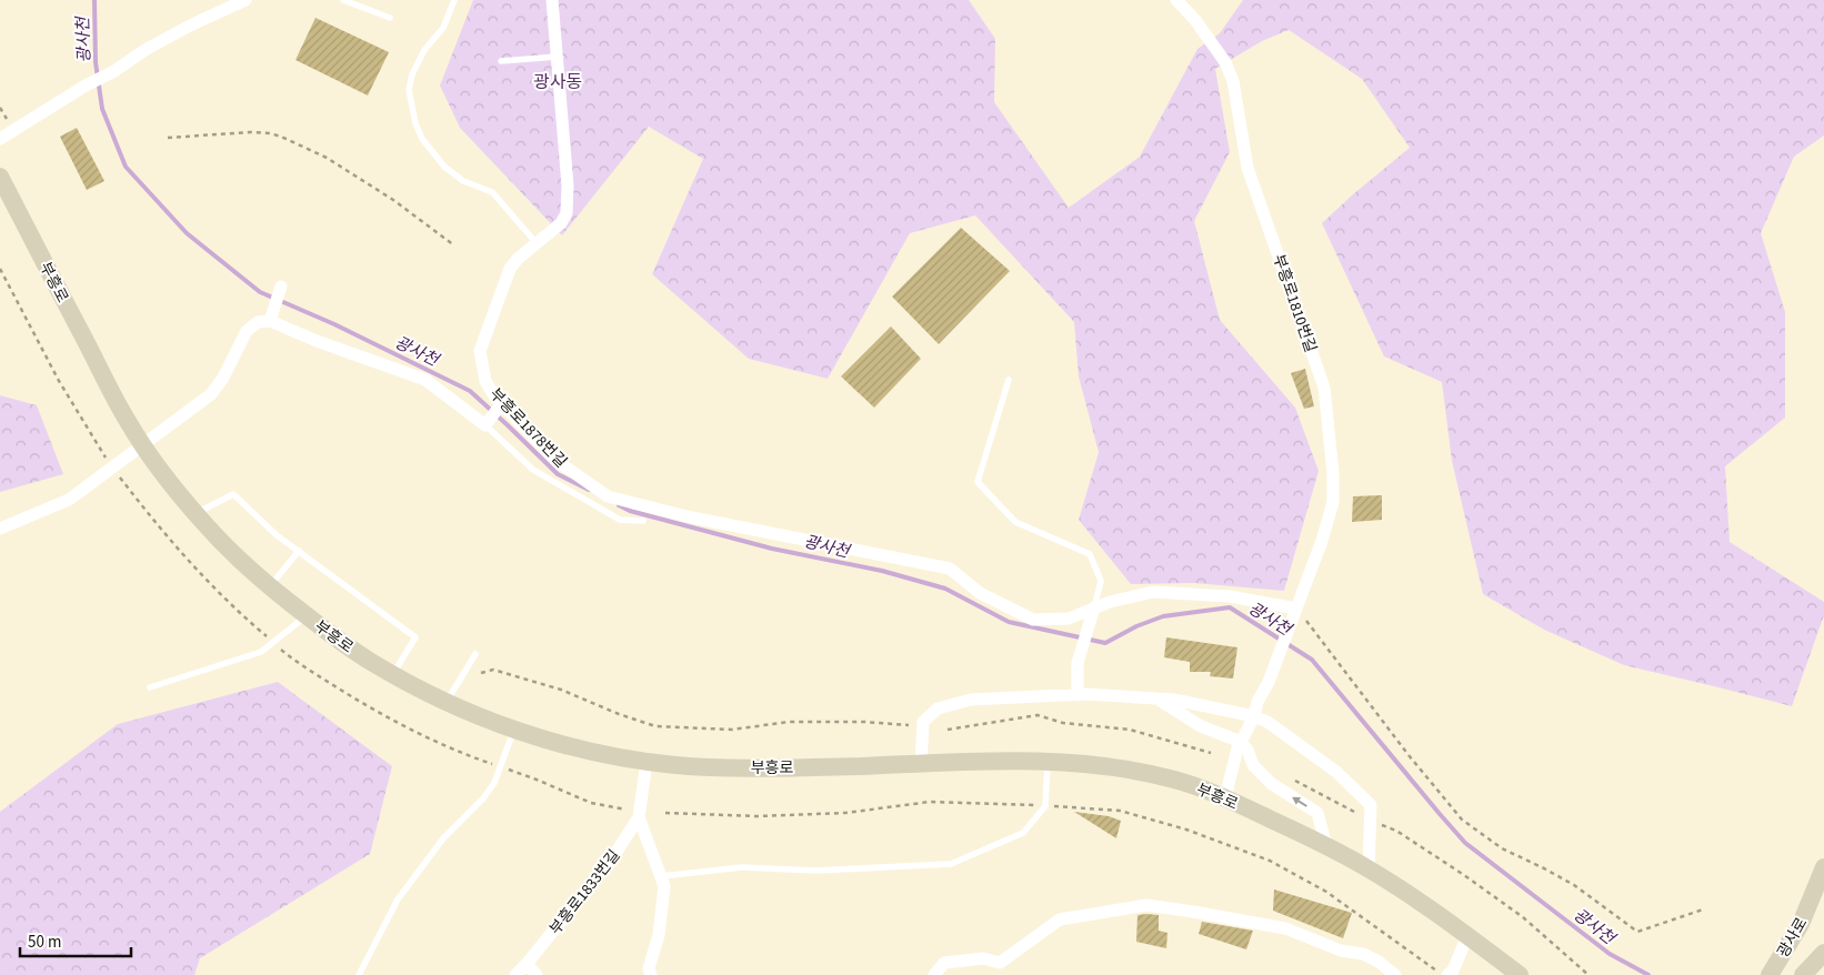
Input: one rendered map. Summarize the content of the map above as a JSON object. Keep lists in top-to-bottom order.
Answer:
{
  "streets": {
    "main road": ["부흥로", "광사로"],
    "street": ["부흥로1810번길", "부흥로1878번길", "부흥로1833번길"]
  },
  "crossings": [
    ["부흥로", "부흥로1833번길"]
  ],
  "districts": ["광사동"],
  "water": ["광사천"],
  "scale_bar": "50 m"
}
